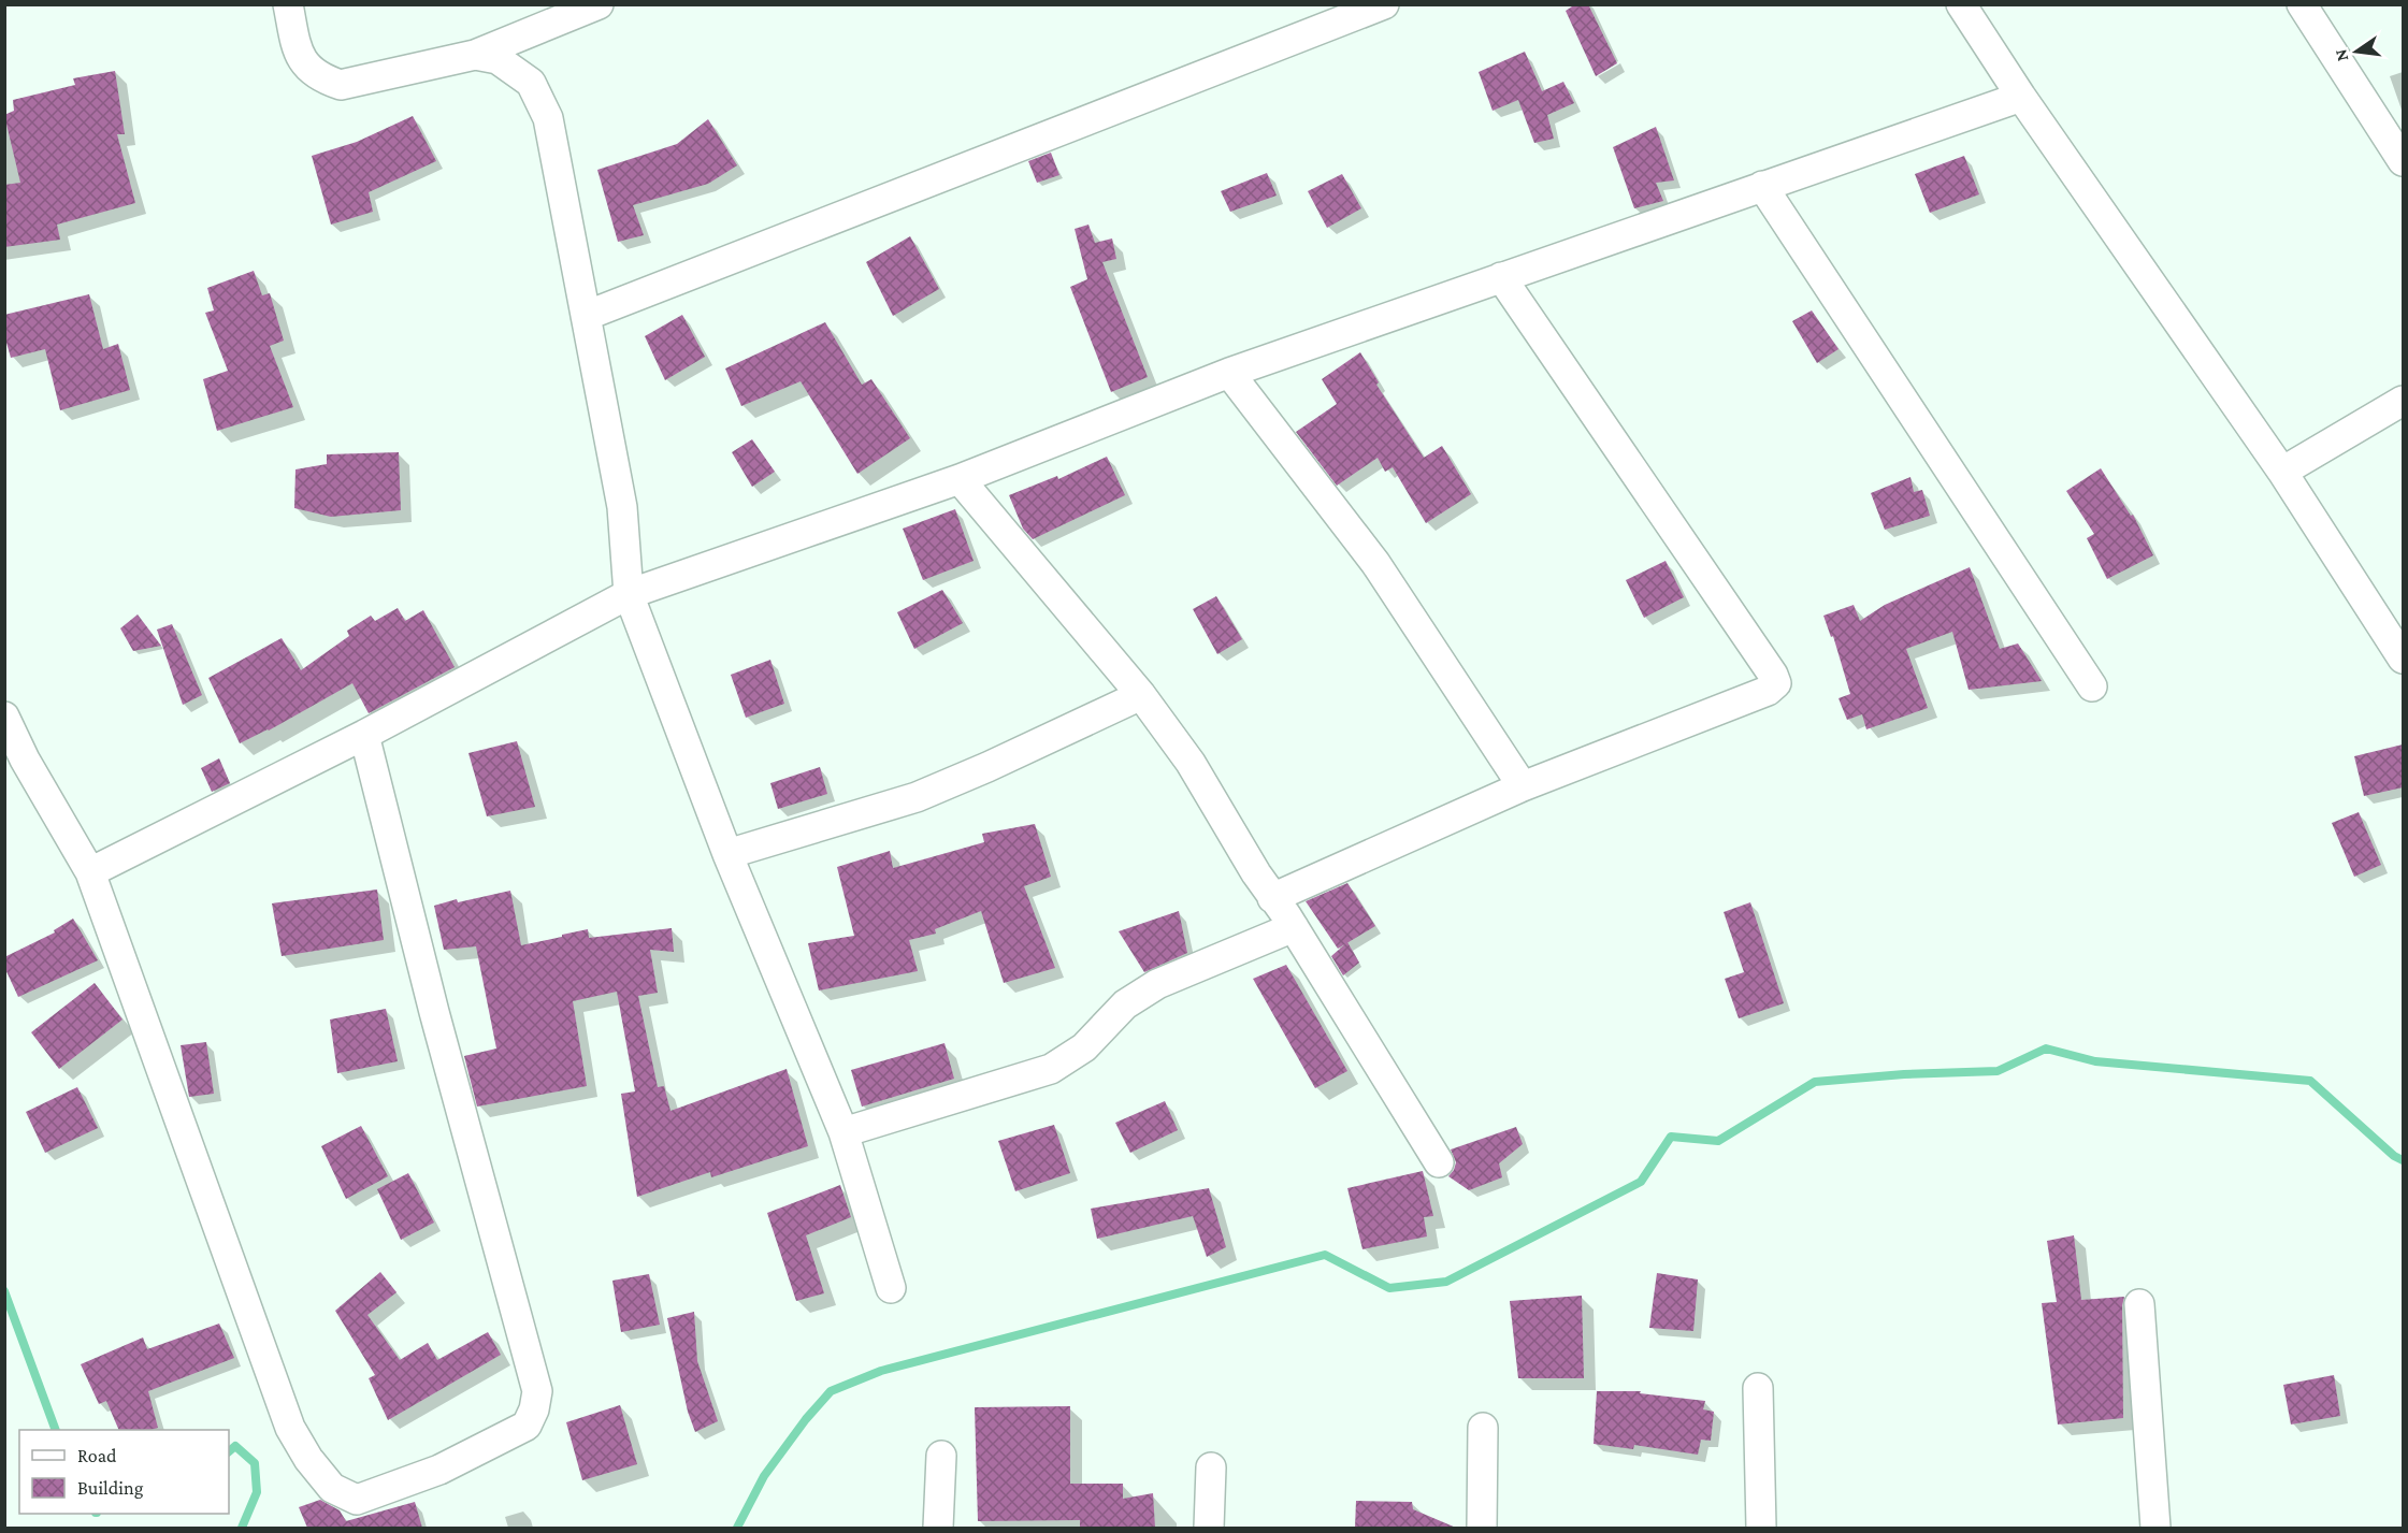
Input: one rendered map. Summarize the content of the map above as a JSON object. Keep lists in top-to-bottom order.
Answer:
{
  "legend": ["Road", "Building"],
  "north": "left"
}
